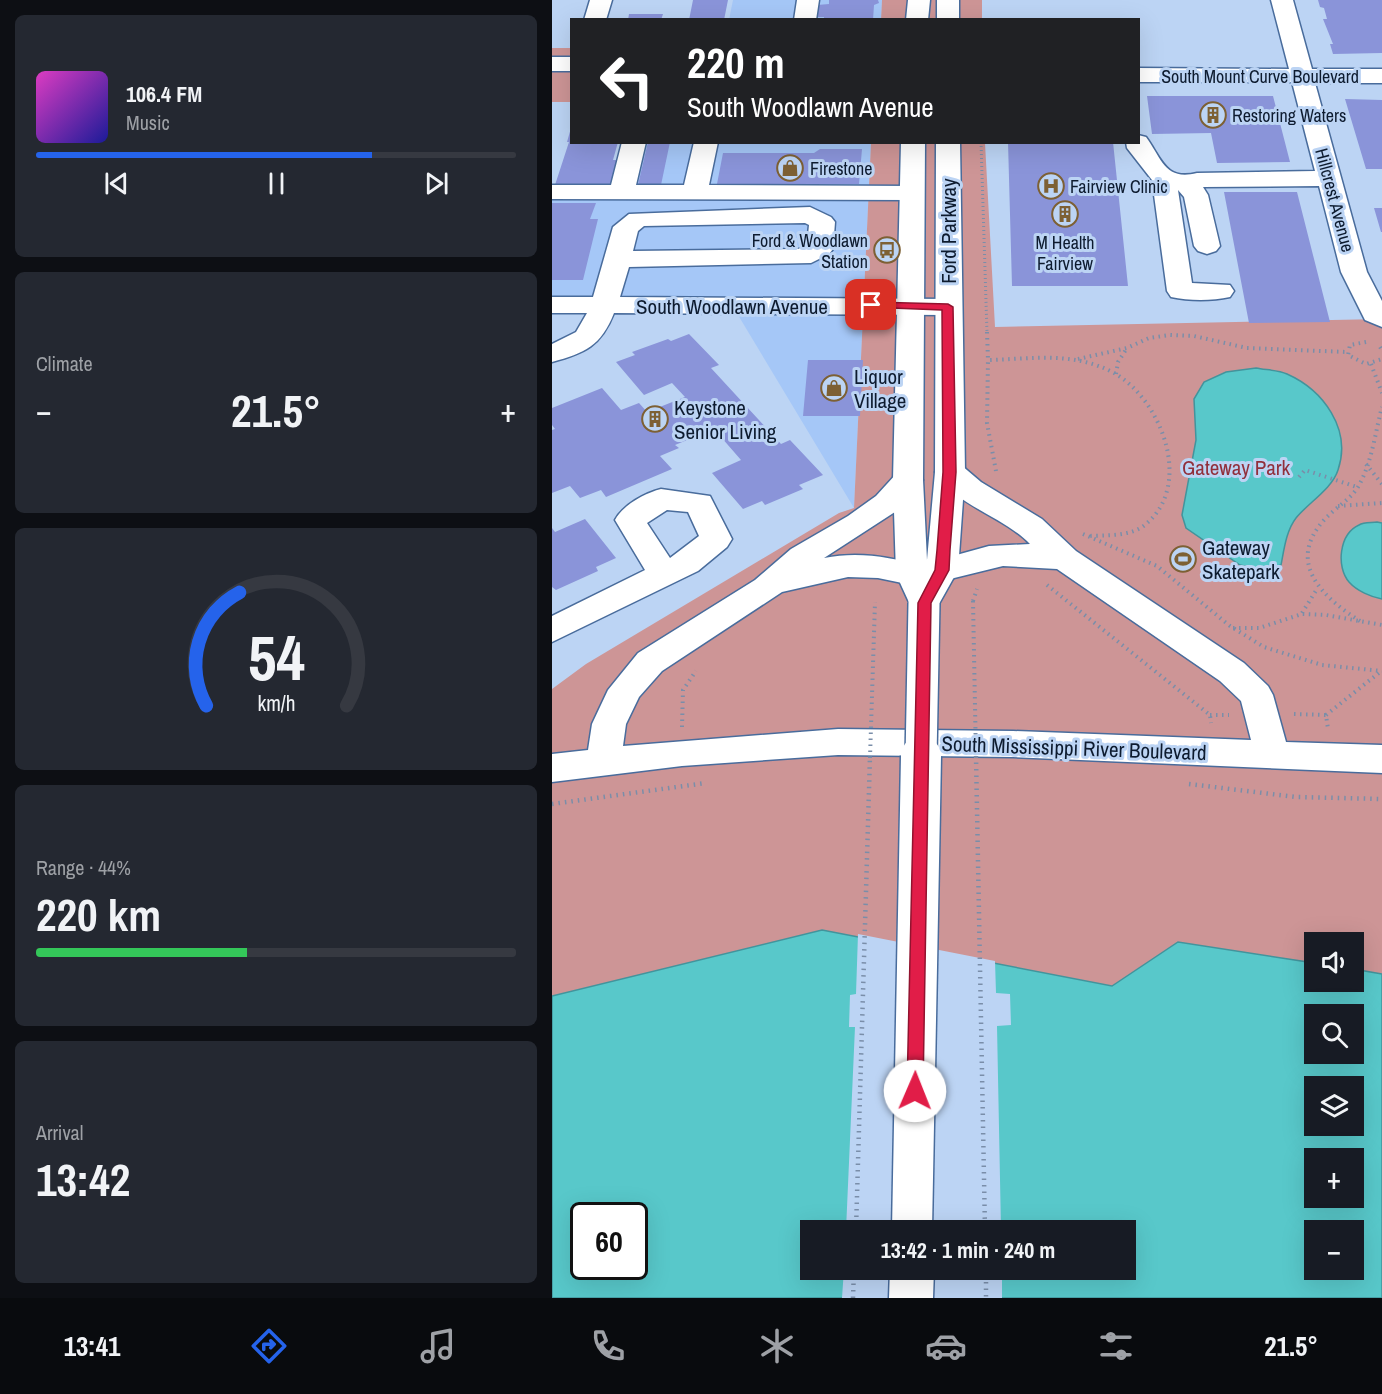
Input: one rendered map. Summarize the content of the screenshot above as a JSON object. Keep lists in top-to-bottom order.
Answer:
{
  "streets": {
    "street": [
      "South Mount Curve Boulevard",
      "Hillcrest Avenue",
      "Ford Parkway",
      "South Woodlawn Avenue",
      "South Mississippi River Boulevard"
    ]
  },
  "crossings": [
    ["South Mount Curve Boulevard", "Hillcrest Avenue"],
    ["Ford Parkway", "South Woodlawn Avenue"]
  ],
  "parks": ["Gateway Park"],
  "places": {
    "building": ["Restoring Waters", "M Health Fairview", "Keystone Senior Living"],
    "shop": ["Firestone", "Liquor Village"],
    "hospital": ["Fairview Clinic"],
    "bus stop": ["Ford & Woodlawn Station"],
    "sports": ["Gateway Skatepark"]
  },
  "page": {
    "turn": ["220 m", "South Woodlawn Avenue"],
    "song": ["106.4 FM", "Music"],
    "tile": [
      "Climate",
      ["Range · 44%", "220 km"],
      ["Arrival", "13:42"]
    ],
    "heat": ["−", "21.5°", "+"],
    "map_buttons": ["+", "−"],
    "limit": "60",
    "trip": "13:42 · 1 min · 240 m",
    "tabs": ["13:41", "21.5°"],
    "gauge": ["54", "km/h"]
  }
}
